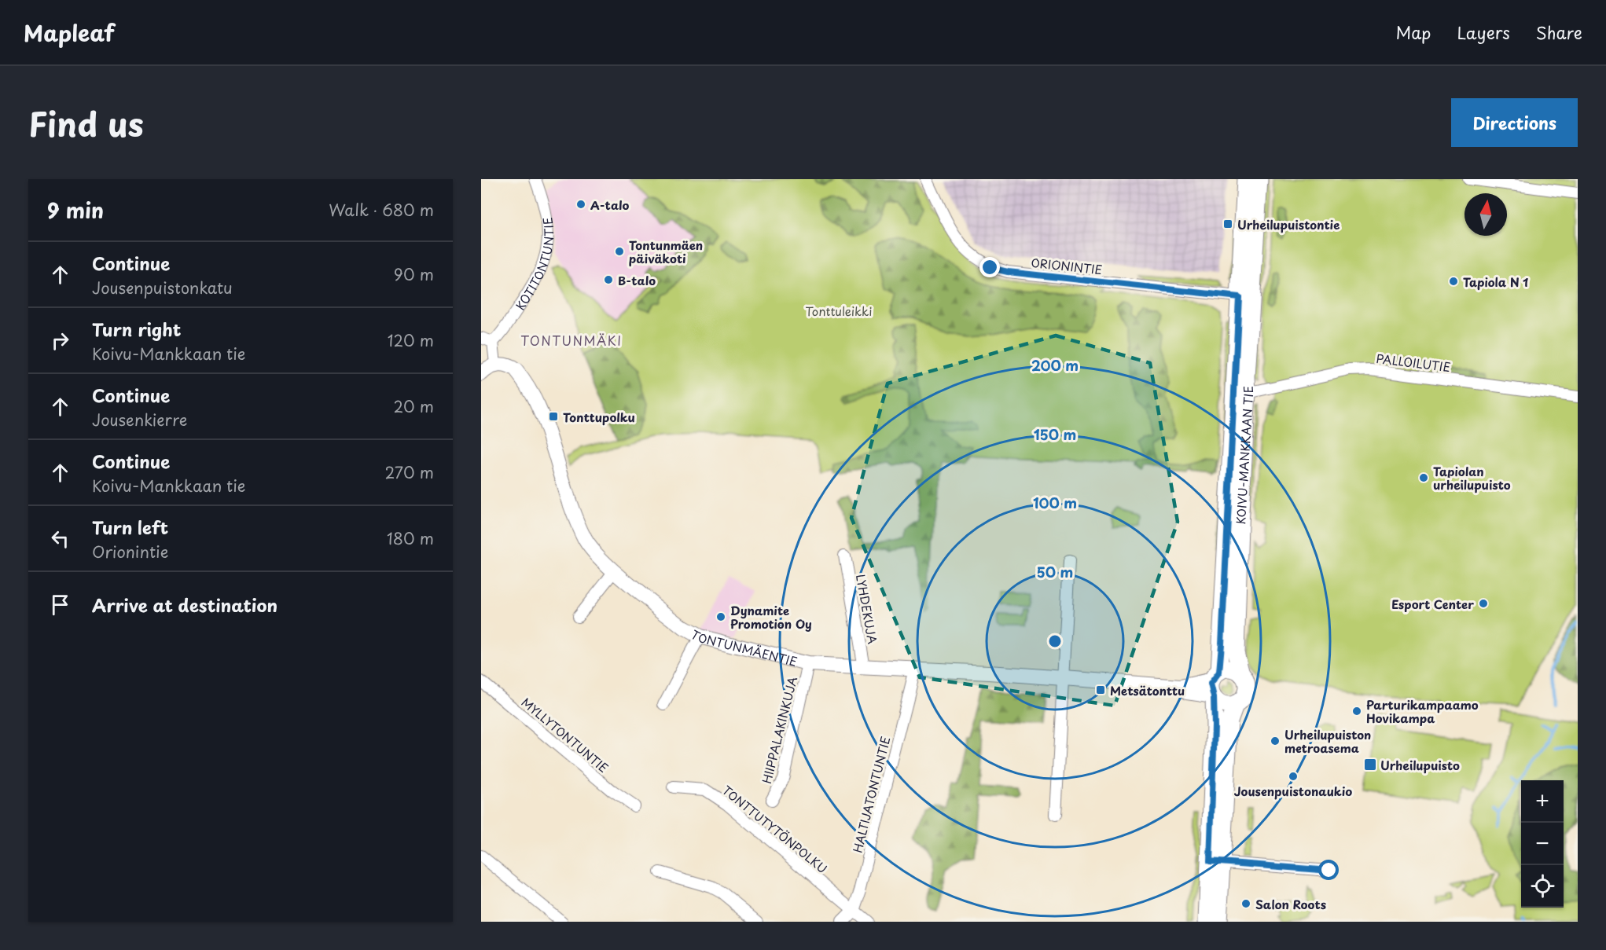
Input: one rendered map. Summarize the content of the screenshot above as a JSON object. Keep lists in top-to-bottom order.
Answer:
{
  "streets": {
    "main road": ["KOIVU-MANKKAAN TIE"],
    "street": [
      "KOTITONTUNTIE",
      "ORIONINTIE",
      "PALLOILUTIE",
      "LYHDEKUJA",
      "TONTUNMÄENTIE",
      "HIIPPALAKINKUJA",
      "MYLLYTONTUNTIE",
      "HALTIJATONTUNTIE",
      "TONTTUTYTÖNPOLKU"
    ]
  },
  "crossings": [
    ["ORIONINTIE", "KOIVU-MANKKAAN TIE"],
    ["PALLOILUTIE", "KOIVU-MANKKAAN TIE"],
    ["KOIVU-MANKKAAN TIE", "TONTUNMÄENTIE"],
    ["LYHDEKUJA", "TONTUNMÄENTIE"],
    ["TONTUNMÄENTIE", "HIIPPALAKINKUJA"],
    ["TONTUNMÄENTIE", "HALTIJATONTUNTIE"],
    ["HALTIJATONTUNTIE", "TONTTUTYTÖNPOLKU"]
  ],
  "districts": ["TONTUNMÄKI"],
  "parks": ["Tonttuleikki"],
  "places": {
    "other": [
      "A-talo",
      "Tontunmäen päiväkoti",
      "B-talo",
      "Tapiola N 1",
      "Tapiolan urheilupuisto",
      "Esport Center",
      "Dynamite Promotion Oy",
      "Parturikampaamo Hovikampa",
      "Urheilupuiston metroasema",
      "Jousenpuistonaukio",
      "Salon Roots"
    ],
    "transit": [
      "Urheilupuistontie",
      "Tonttupolku",
      "Metsätonttu",
      "Urheilupuisto"
    ]
  },
  "north": "top",
  "page": {
    "header": "Mapleaf",
    "nav": ["Map", "Layers", "Share"],
    "title": "Find us",
    "buttons": "Directions",
    "heading": ["9 min", "Walk · 680 m"],
    "list": [
      ["Continue", "Jousenpuistonkatu", "90 m"],
      ["Turn right", "Koivu-Mankkaan tie", "120 m"],
      ["Continue", "Jousenkierre", "20 m"],
      ["Continue", "Koivu-Mankkaan tie", "270 m"],
      ["Turn left", "Orionintie", "180 m"],
      "Arrive at destination"
    ],
    "map_buttons": ["+", "−"]
  },
  "rings": [
    "200 m",
    "150 m",
    "100 m",
    "50 m"
  ]
}
